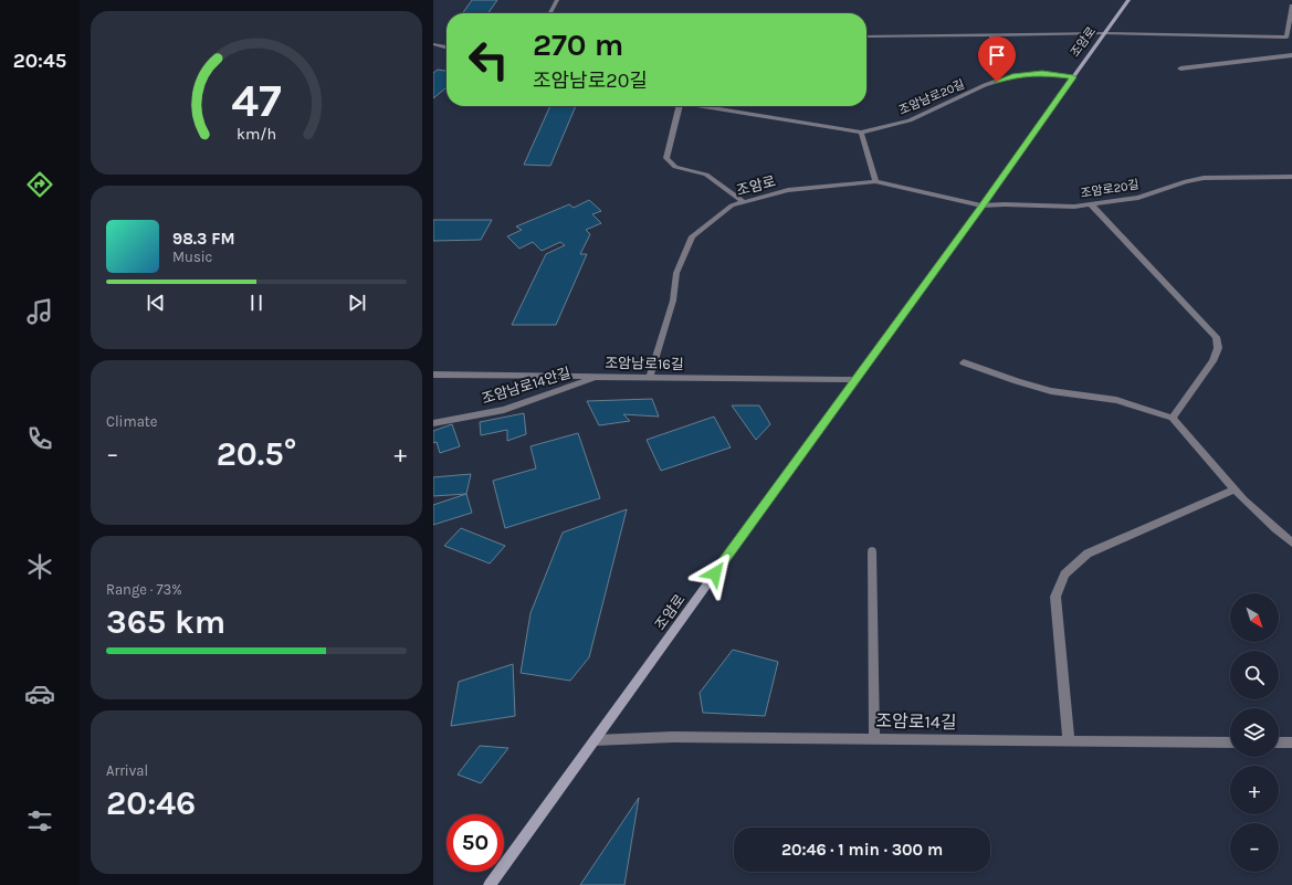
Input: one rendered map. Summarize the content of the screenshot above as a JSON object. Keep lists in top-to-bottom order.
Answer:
{
  "streets": {
    "main road": ["조암로"],
    "street": [
      "조암남로20길",
      "조암로20길",
      "조암남로16길",
      "조암남로14안길",
      "조암로14길"
    ]
  },
  "crossings": [
    ["조암로", "조암남로20길"],
    ["조암로", "조암로20길"],
    ["조암로", "조암남로16길"],
    ["조암로", "조암로14길"],
    ["조암남로16길", "조암남로14안길"]
  ],
  "north": "bottom right",
  "page": {
    "tabs": "20:45",
    "turn": ["270 m", "조암남로20길"],
    "song": ["98.3 FM", "Music"],
    "tile": [
      "Climate",
      ["Range · 73%", "365 km"],
      ["Arrival", "20:46"]
    ],
    "heat": ["−", "20.5°", "+"],
    "map_buttons": ["+", "−"],
    "limit": "50",
    "trip": "20:46 · 1 min · 300 m",
    "gauge": ["47", "km/h"]
  }
}
